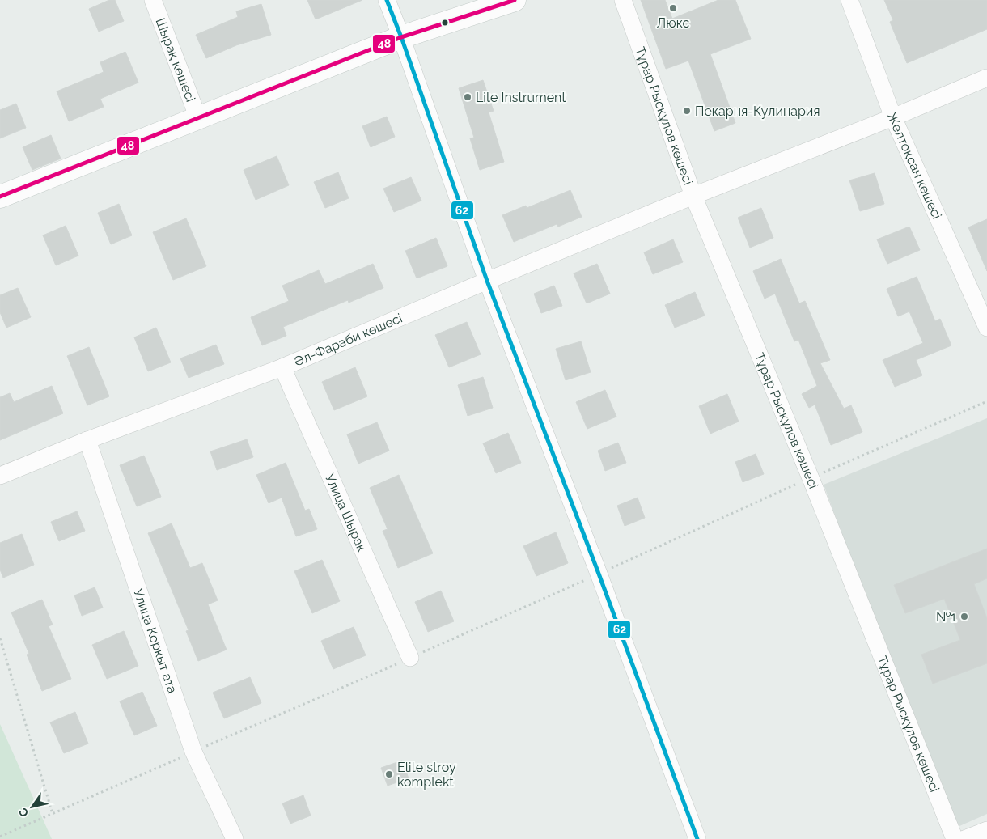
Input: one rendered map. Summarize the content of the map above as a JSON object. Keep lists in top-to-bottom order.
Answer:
{
  "streets": {
    "street": [
      "Шырақ көшесі",
      "Тұрар Рысқұлов көшесі",
      "Желтоқсан көшесі",
      "Әл-Фараби көшесі",
      "Улица Шырак",
      "Улица Коркыт ата"
    ]
  },
  "crossings": [
    ["Тұрар Рысқұлов көшесі", "Әл-Фараби көшесі"],
    ["Желтоқсан көшесі", "Әл-Фараби көшесі"],
    ["Әл-Фараби көшесі", "Улица Шырак"],
    ["Әл-Фараби көшесі", "Улица Коркыт ата"]
  ],
  "places": [
    "Люкс",
    "Lite Instrument",
    "Пекарня-Кулинария",
    "№1",
    "Elite stroy komplekt"
  ],
  "lines": ["transit line 62", "transit line 48"],
  "north": "bottom left"
}
